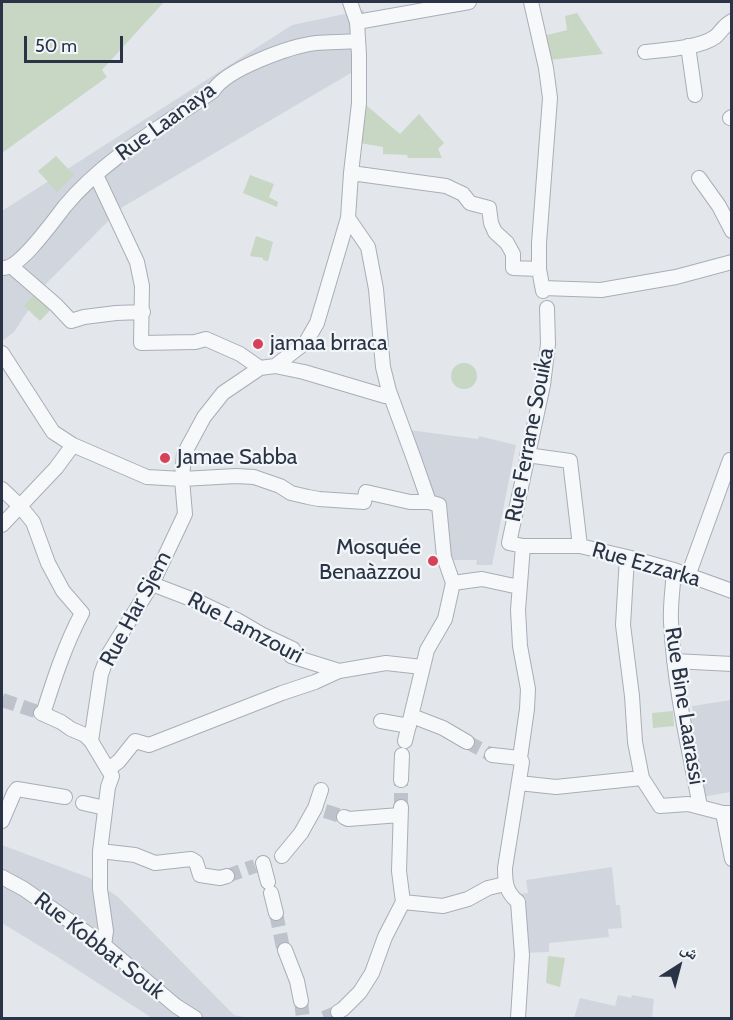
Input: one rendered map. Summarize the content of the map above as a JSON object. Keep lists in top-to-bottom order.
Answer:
{
  "streets": {
    "street": [
      "Rue Laanaya",
      "Rue Ferrane Souika",
      "Rue Ezzarka",
      "Rue Har Sjem",
      "Rue Lamzouri",
      "Rue Bine Laarassi",
      "Rue Kobbat Souk"
    ]
  },
  "crossings": [
    ["Rue Ferrane Souika", "Rue Ezzarka"],
    ["Rue Ezzarka", "Rue Bine Laarassi"],
    ["Rue Har Sjem", "Rue Lamzouri"]
  ],
  "places": ["jamaa brraca", "Jamae Sabba", "Mosquée Benaàzzou"],
  "scale_bar": "50 m",
  "north": "top right"
}
